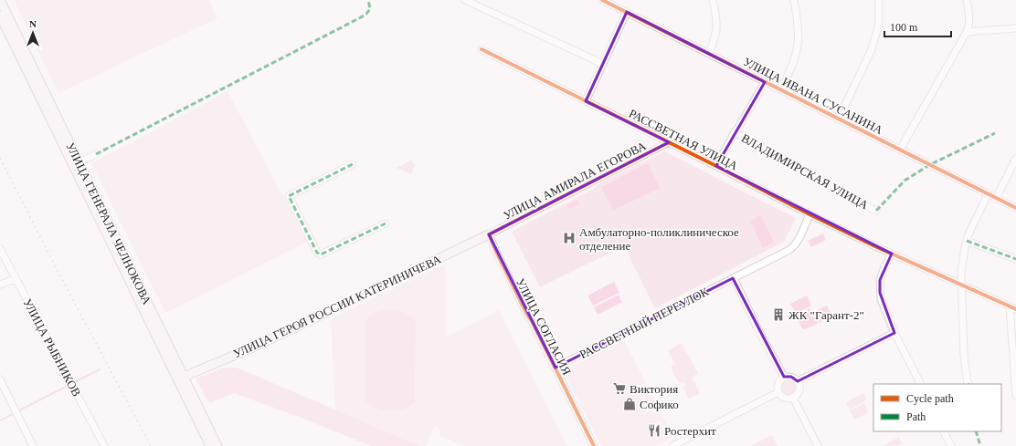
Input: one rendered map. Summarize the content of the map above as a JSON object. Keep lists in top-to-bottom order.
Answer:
{
  "streets": {
    "main road": ["УЛИЦА ГЕНЕРАЛА ЧЕЛНОКОВА", "УЛИЦА ГЕРОЯ РОССИИ КАТЕРИНИЧЕВА"],
    "street": [
      "УЛИЦА ИВАНА СУСАНИНА",
      "РАССВЕТНАЯ УЛИЦА",
      "ВЛАДИМИРСКАЯ УЛИЦА",
      "УЛИЦА АМИРАЛА ЕГОРОВА",
      "РАССВЕТНЫЙ ПЕРЕУЛОК",
      "УЛИЦА СОГЛАСИЯ",
      "УЛИЦА РЫБНИКОВ"
    ]
  },
  "crossings": [
    ["РАССВЕТНАЯ УЛИЦА", "УЛИЦА АМИРАЛА ЕГОРОВА"],
    ["РАССВЕТНАЯ УЛИЦА", "РАССВЕТНЫЙ ПЕРЕУЛОК"],
    ["УЛИЦА АМИРАЛА ЕГОРОВА", "УЛИЦА ГЕРОЯ РОССИИ КАТЕРИНИЧЕВА"],
    ["УЛИЦА АМИРАЛА ЕГОРОВА", "УЛИЦА СОГЛАСИЯ"],
    ["УЛИЦА ГЕНЕРАЛА ЧЕЛНОКОВА", "УЛИЦА ГЕРОЯ РОССИИ КАТЕРИНИЧЕВА"],
    ["УЛИЦА ГЕРОЯ РОССИИ КАТЕРИНИЧЕВА", "УЛИЦА СОГЛАСИЯ"],
    ["РАССВЕТНЫЙ ПЕРЕУЛОК", "УЛИЦА СОГЛАСИЯ"]
  ],
  "places": {
    "hospital": ["Амбулаторно-поликлиническое отделение"],
    "building": ["ЖК \"Гарант-2\""],
    "supermarket": ["Виктория"],
    "shop": ["Софико"],
    "restaurant": ["Ростерхит"]
  },
  "legend": ["Cycle path", "Path"],
  "scale_bar": "100 m",
  "north": "top"
}
